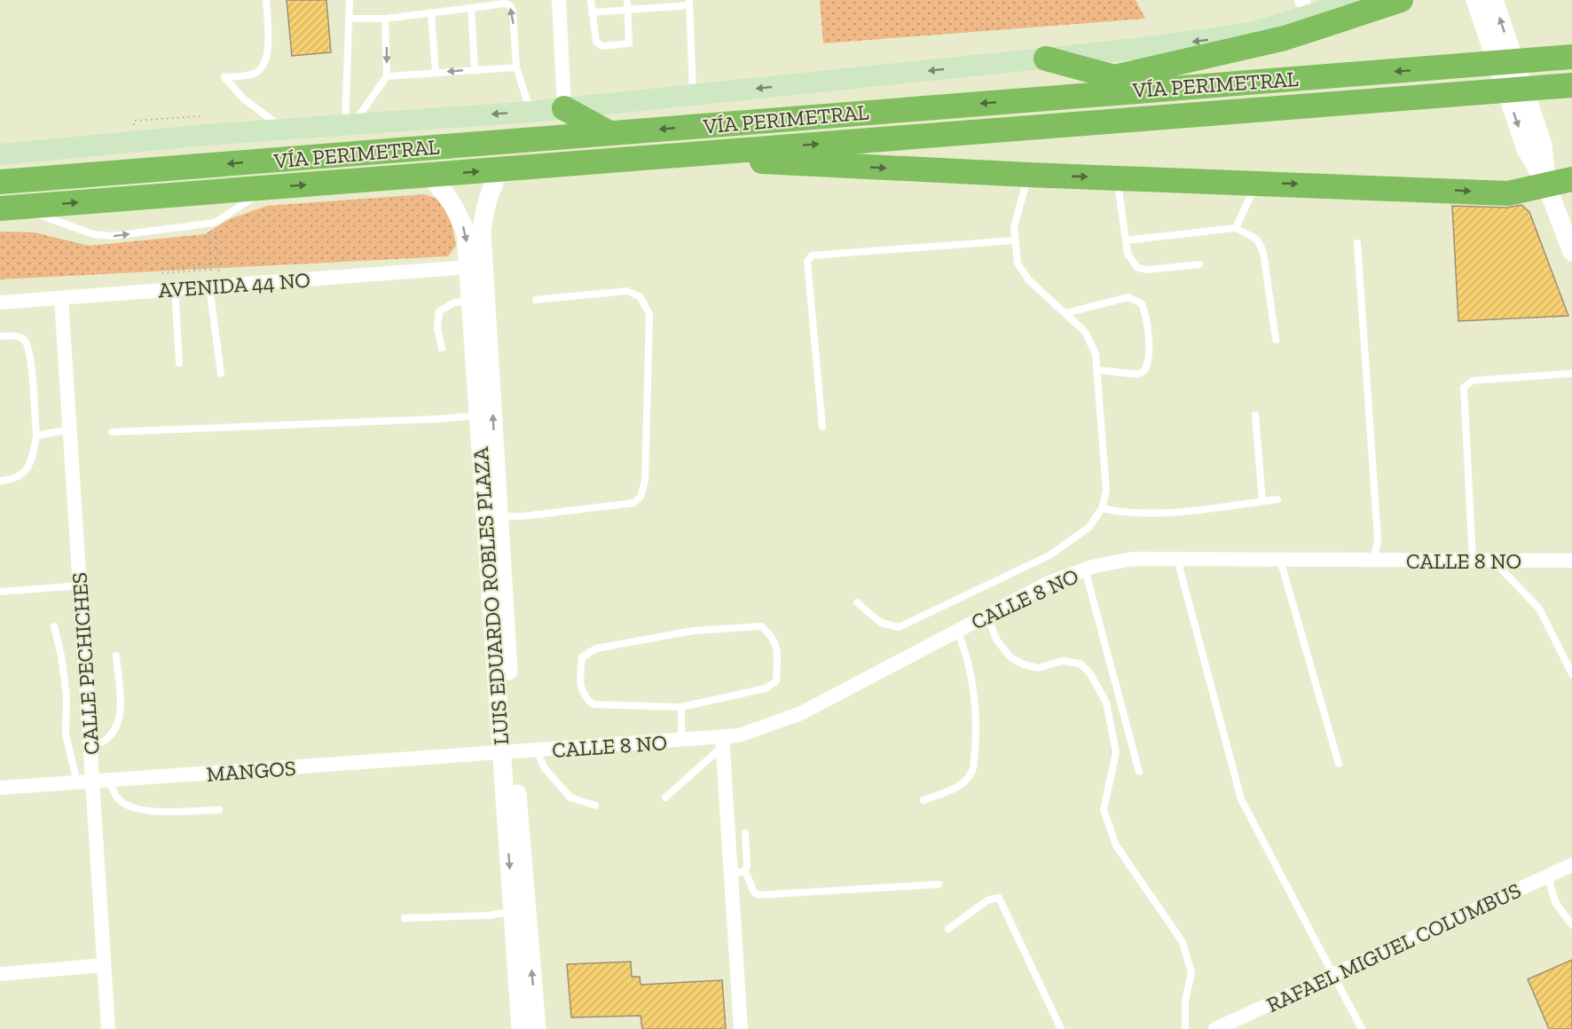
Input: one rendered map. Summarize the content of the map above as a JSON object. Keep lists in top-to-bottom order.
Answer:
{
  "streets": {
    "highway": ["VÍA PERIMETRAL"],
    "street": [
      "AVENIDA 44 NO",
      "CALLE 8 NO",
      "LUIS EDUARDO ROBLES PLAZA",
      "CALLE PECHICHES",
      "MANGOS",
      "RAFAEL MIGUEL COLUMBUS"
    ]
  },
  "crossings": [
    ["VÍA PERIMETRAL", "LUIS EDUARDO ROBLES PLAZA"],
    ["AVENIDA 44 NO", "LUIS EDUARDO ROBLES PLAZA"],
    ["AVENIDA 44 NO", "CALLE PECHICHES"],
    ["CALLE 8 NO", "LUIS EDUARDO ROBLES PLAZA"],
    ["CALLE 8 NO", "MANGOS"],
    ["LUIS EDUARDO ROBLES PLAZA", "MANGOS"],
    ["CALLE PECHICHES", "MANGOS"]
  ]
}
